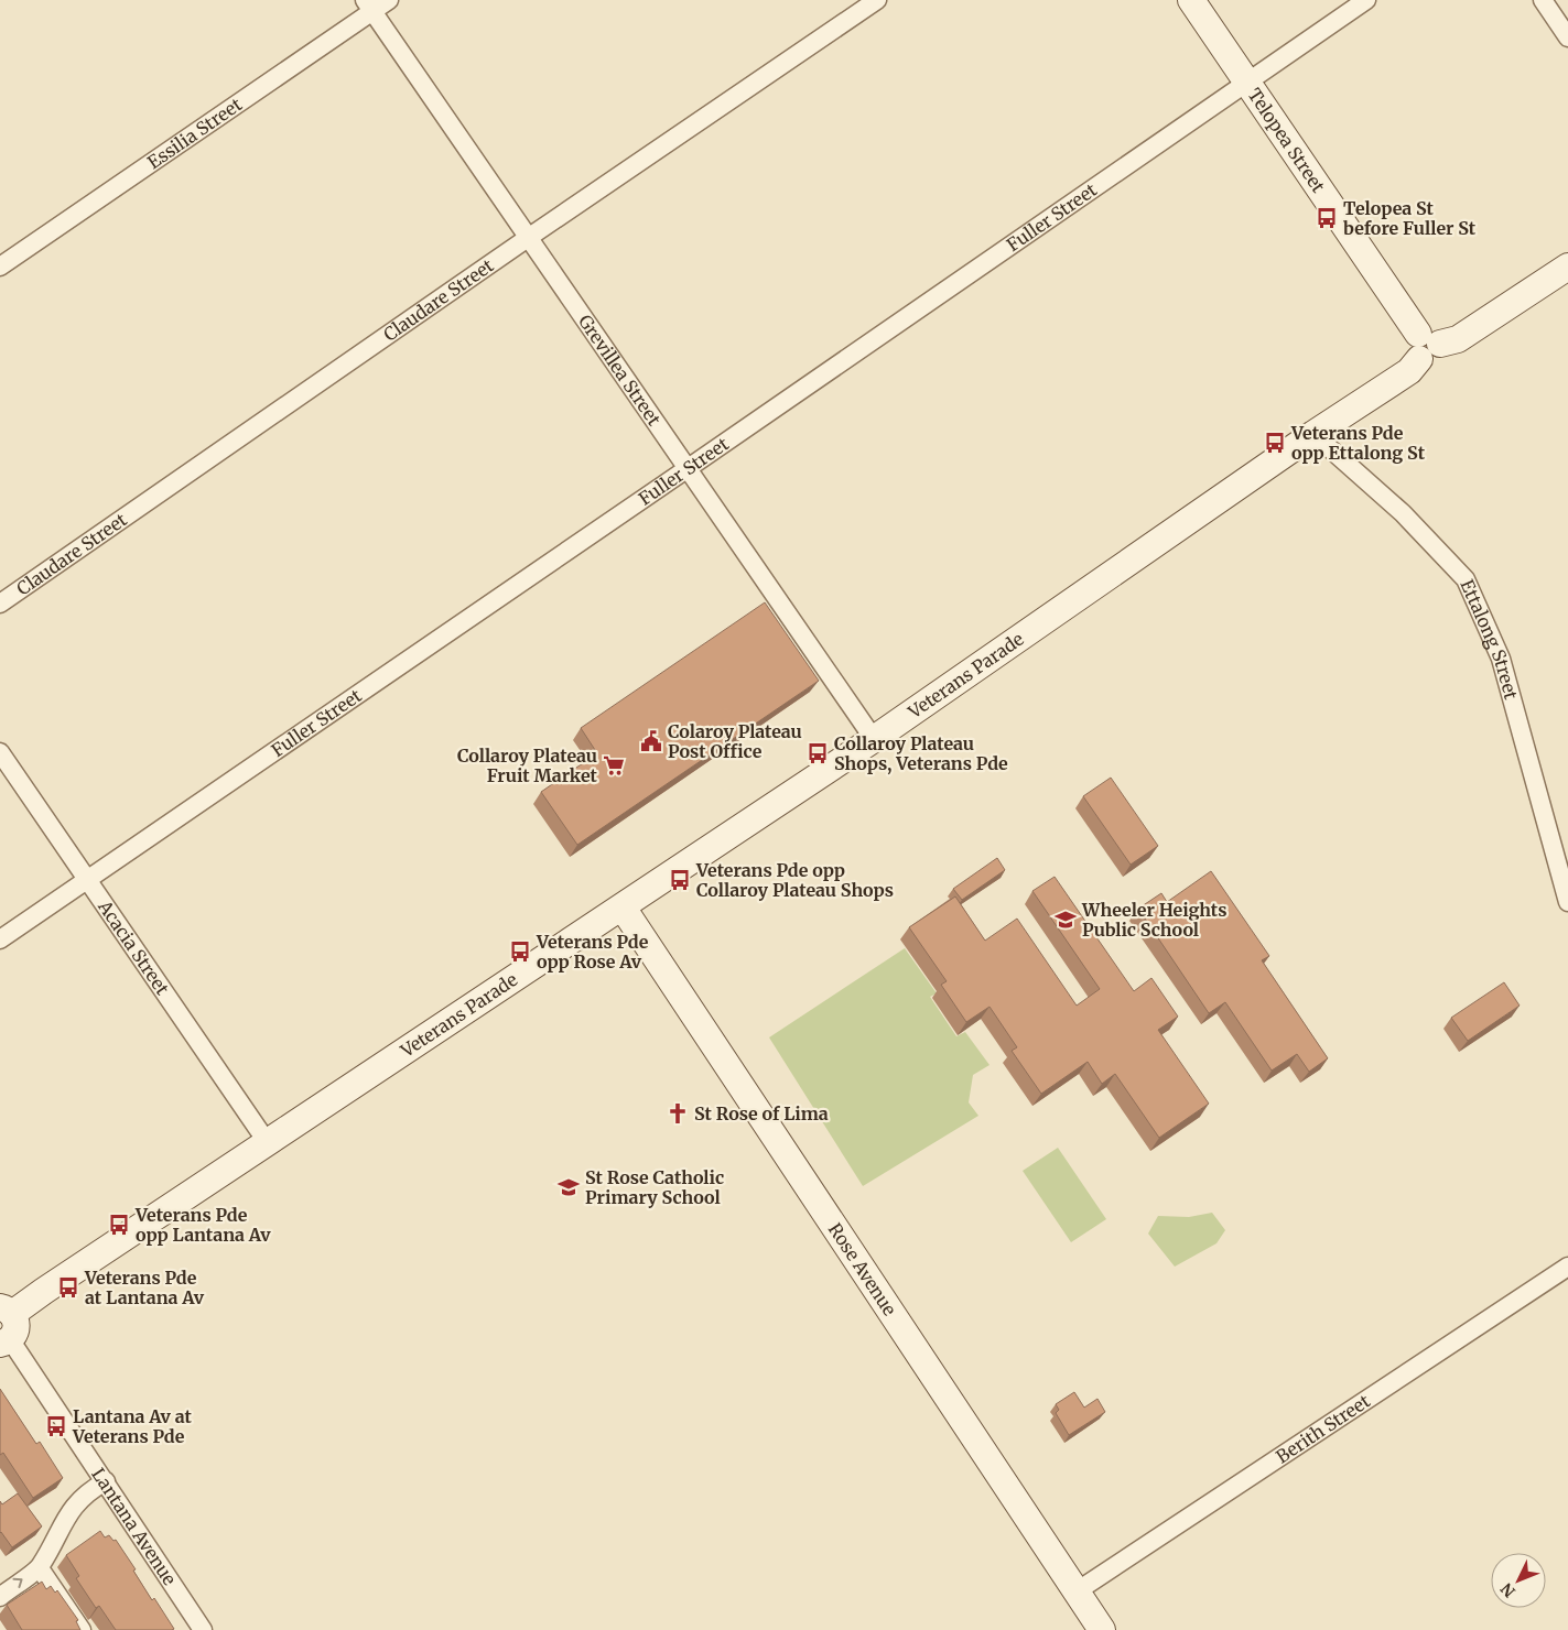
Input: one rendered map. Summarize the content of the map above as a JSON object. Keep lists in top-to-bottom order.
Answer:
{
  "streets": {
    "street": [
      "Essilia Street",
      "Telopea Street",
      "Fuller Street",
      "Claudare Street",
      "Grevillea Street",
      "Ettalong Street",
      "Veterans Parade",
      "Acacia Street",
      "Rose Avenue",
      "Berith Street",
      "Lantana Avenue"
    ]
  },
  "crossings": [
    ["Essilia Street", "Grevillea Street"],
    ["Telopea Street", "Fuller Street"],
    ["Telopea Street", "Veterans Parade"],
    ["Fuller Street", "Grevillea Street"],
    ["Fuller Street", "Acacia Street"],
    ["Claudare Street", "Grevillea Street"],
    ["Grevillea Street", "Veterans Parade"],
    ["Ettalong Street", "Veterans Parade"],
    ["Veterans Parade", "Acacia Street"],
    ["Veterans Parade", "Rose Avenue"],
    ["Rose Avenue", "Berith Street"]
  ],
  "places": {
    "bus stop": [
      "Telopea St before Fuller St",
      "Veterans Pde opp Ettalong St",
      "Collaroy Plateau Shops, Veterans Pde",
      "Veterans Pde opp Collaroy Plateau Shops",
      "Veterans Pde opp Rose Av",
      "Veterans Pde opp Lantana Av",
      "Veterans Pde at Lantana Av",
      "Lantana Av at Veterans Pde"
    ],
    "public building": ["Colaroy Plateau Post Office"],
    "supermarket": ["Collaroy Plateau Fruit Market"],
    "school or university": ["Wheeler Heights Public School", "St Rose Catholic Primary School"],
    "church": ["St Rose of Lima"]
  },
  "north": "bottom left"
}
